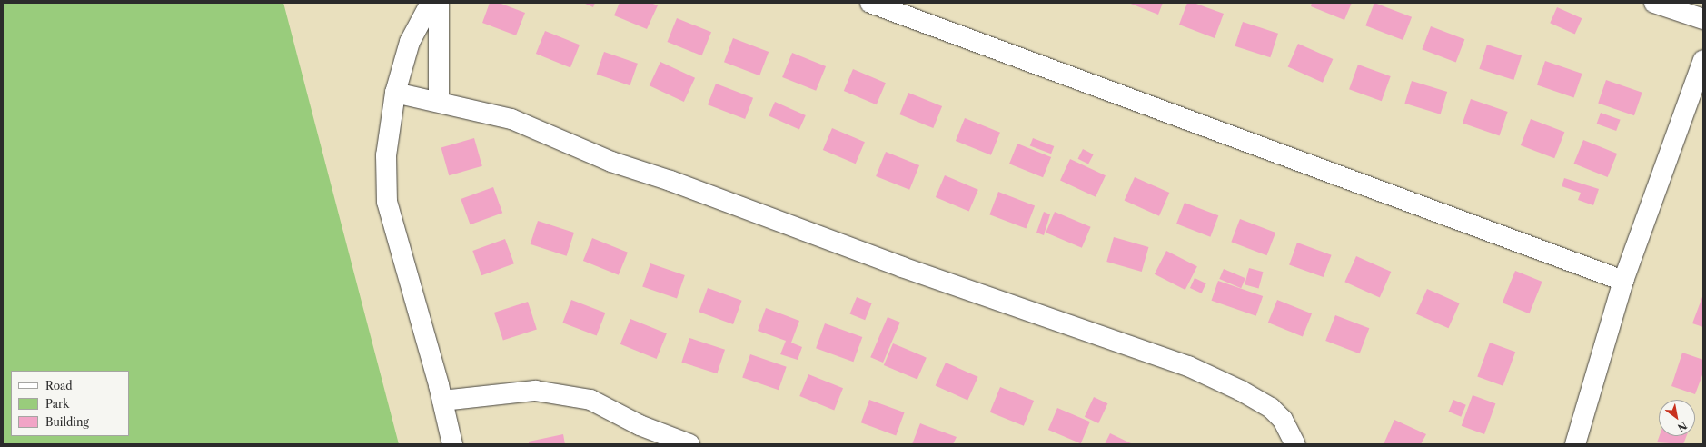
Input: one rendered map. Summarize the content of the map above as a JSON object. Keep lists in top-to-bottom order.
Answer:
{
  "legend": ["Road", "Park", "Building"],
  "north": "bottom right"
}
